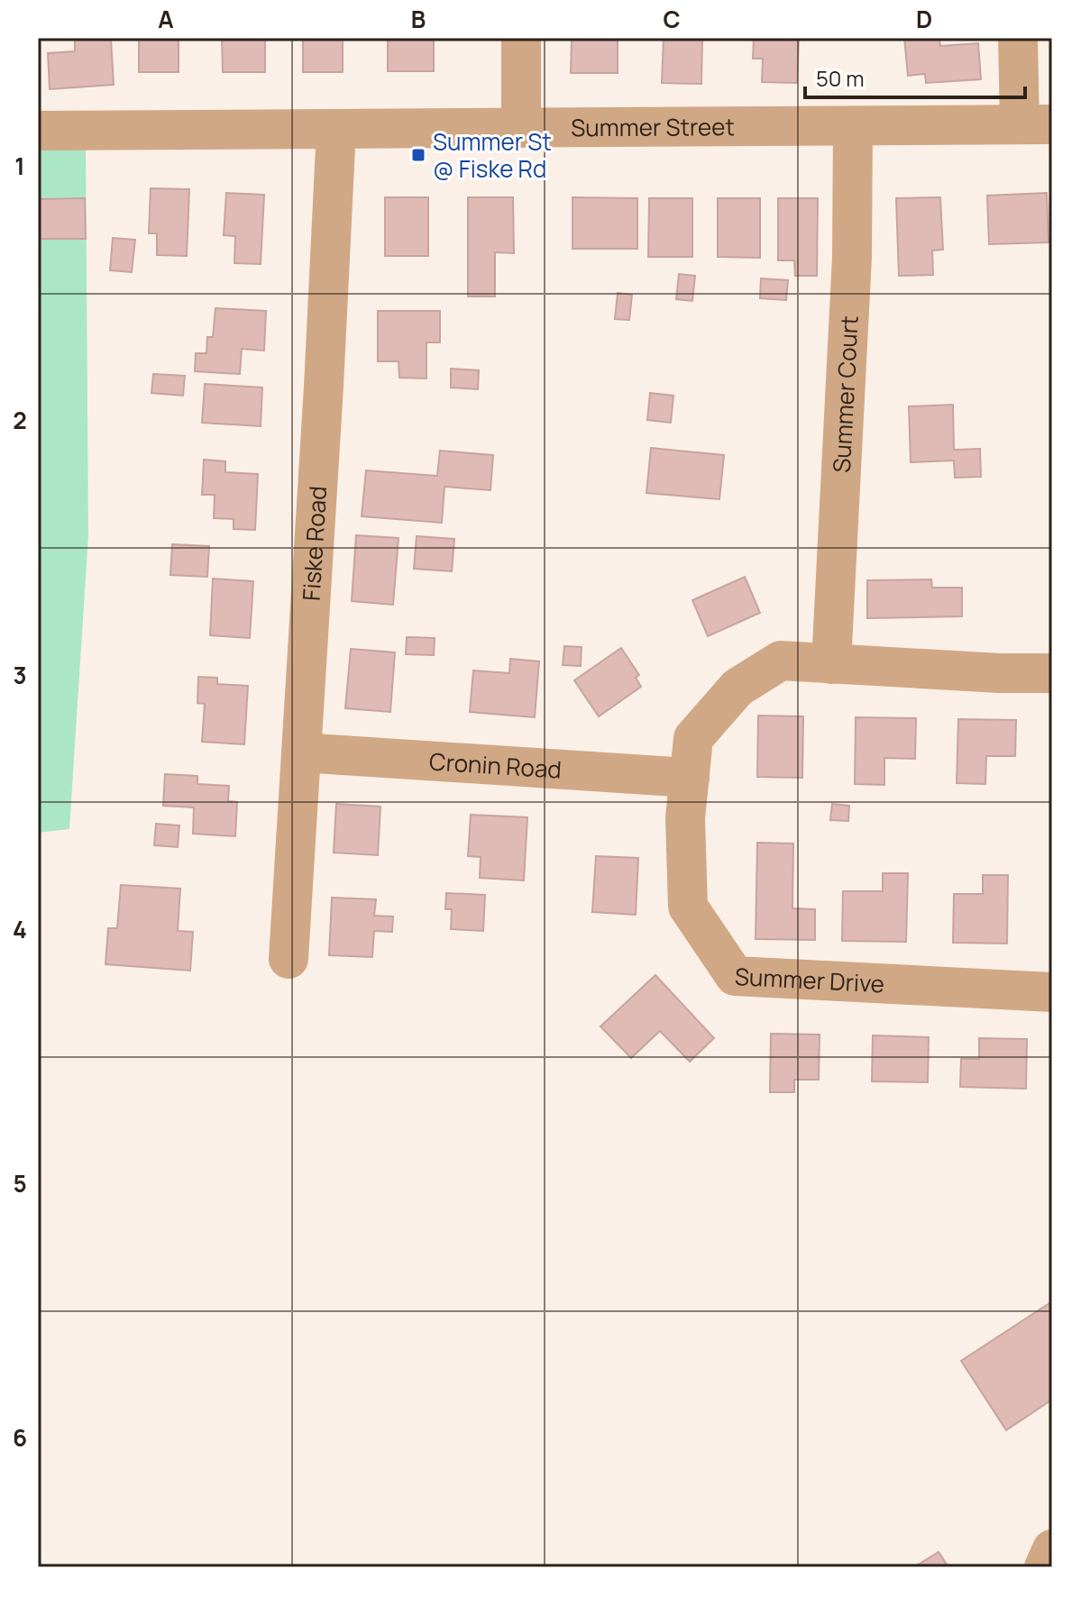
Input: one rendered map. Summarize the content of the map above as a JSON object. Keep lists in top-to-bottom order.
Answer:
{
  "streets": {
    "street": [
      "Summer Street",
      "Summer Court",
      "Fiske Road",
      "Cronin Road",
      "Summer Drive"
    ]
  },
  "crossings": [
    ["Summer Street", "Summer Court"],
    ["Summer Street", "Fiske Road"],
    ["Summer Court", "Summer Drive"],
    ["Fiske Road", "Cronin Road"],
    ["Cronin Road", "Summer Drive"]
  ],
  "places": {
    "transit": ["Summer St @ Fiske Rd"]
  },
  "scale_bar": "50 m",
  "grid": {
    "columns": [
      "A",
      "B",
      "C",
      "D"
    ],
    "rows": [
      "1",
      "2",
      "3",
      "4",
      "5",
      "6"
    ]
  }
}
